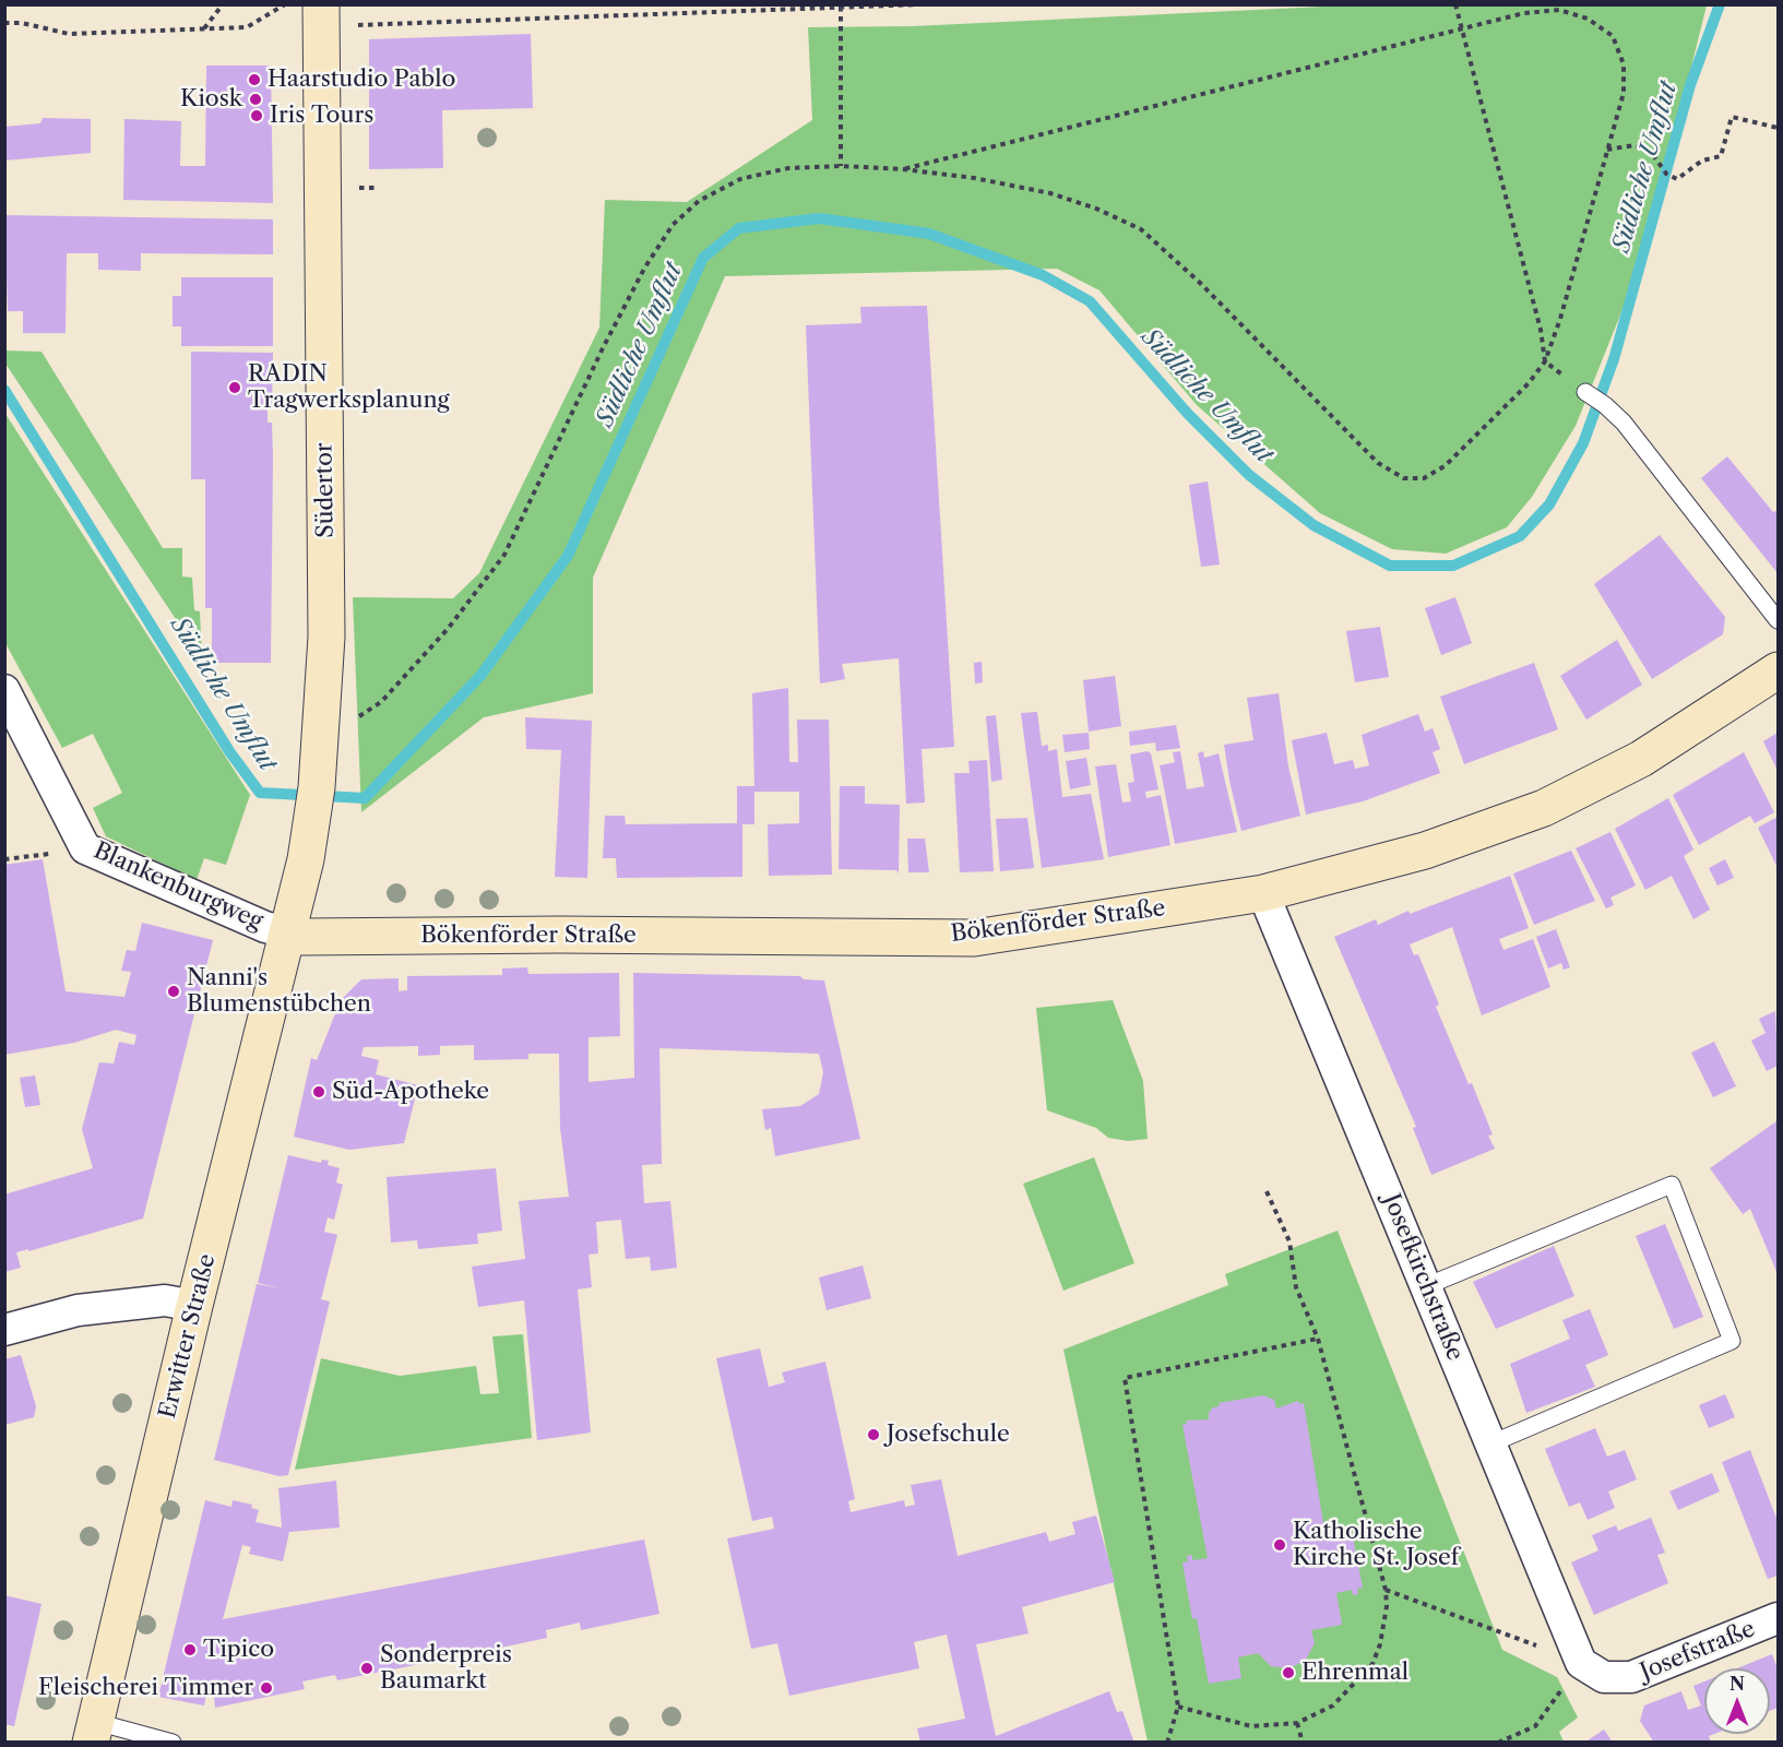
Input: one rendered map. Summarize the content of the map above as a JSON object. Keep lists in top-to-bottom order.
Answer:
{
  "streets": {
    "street": [
      "Südertor",
      "Blankenburgweg",
      "Bökenförder Straße",
      "Josefkirchstraße",
      "Erwitter Straße",
      "Josefstraße"
    ]
  },
  "crossings": [
    ["Südertor", "Blankenburgweg"],
    ["Südertor", "Bökenförder Straße"],
    ["Südertor", "Erwitter Straße"],
    ["Blankenburgweg", "Bökenförder Straße"],
    ["Blankenburgweg", "Erwitter Straße"],
    ["Bökenförder Straße", "Josefkirchstraße"],
    ["Bökenförder Straße", "Erwitter Straße"],
    ["Josefkirchstraße", "Josefstraße"]
  ],
  "water": ["Südliche Umflut"],
  "places": [
    "Haarstudio Pablo",
    "Kiosk",
    "Iris Tours",
    "RADIN Tragwerksplanung",
    "Nanni's Blumenstübchen",
    "Süd-Apotheke",
    "Josefschule",
    "Katholische Kirche St. Josef",
    "Tipico",
    "Sonderpreis Baumarkt",
    "Ehrenmal",
    "Fleischerei Timmer"
  ],
  "north": "top"
}
